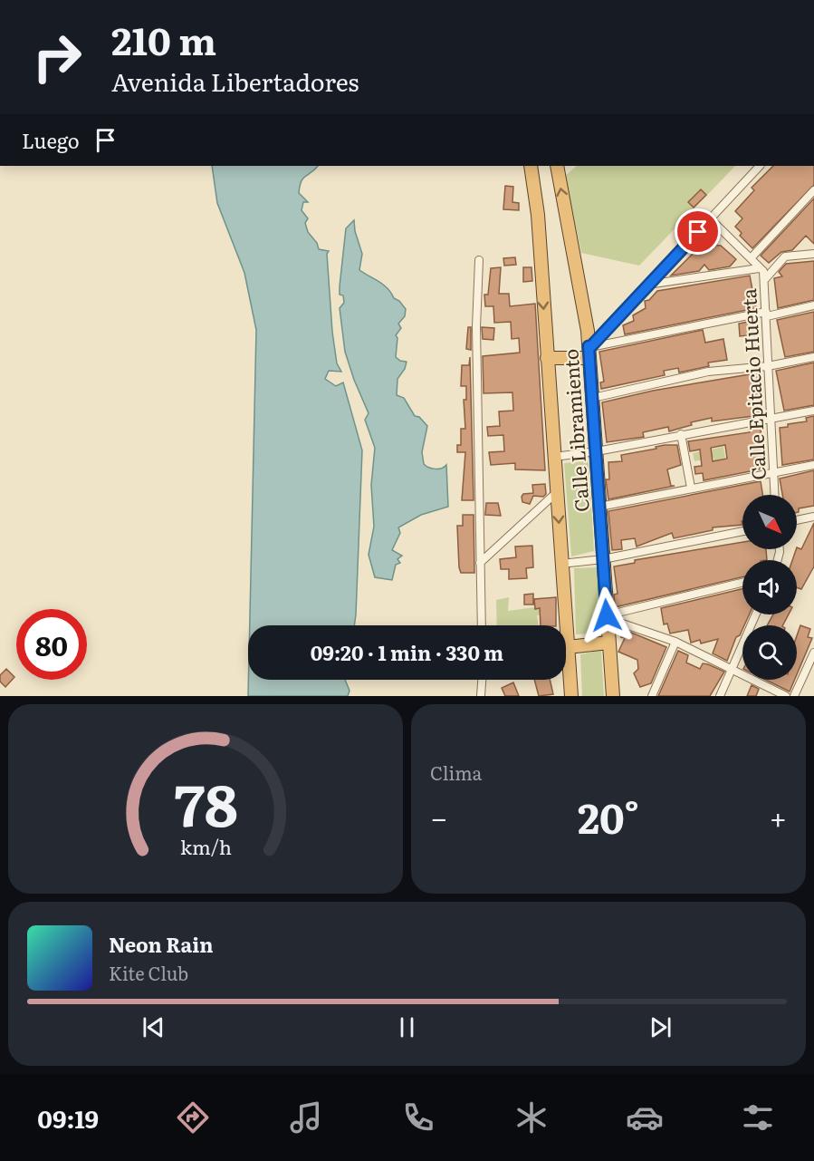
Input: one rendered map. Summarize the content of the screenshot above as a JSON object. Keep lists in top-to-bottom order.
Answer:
{
  "streets": {
    "highway": ["Calle Libramiento"],
    "street": ["Calle Epitacio Huerta"]
  },
  "north": "bottom right",
  "page": {
    "turn": ["210 m", "Avenida Libertadores"],
    "then": "Luego",
    "limit": "80",
    "trip": "09:20 · 1 min · 330 m",
    "tile": "Clima",
    "heat": ["−", "20°", "+"],
    "song": ["Neon Rain", "Kite Club"],
    "tabs": "09:19",
    "gauge": ["78", "km/h"]
  }
}
